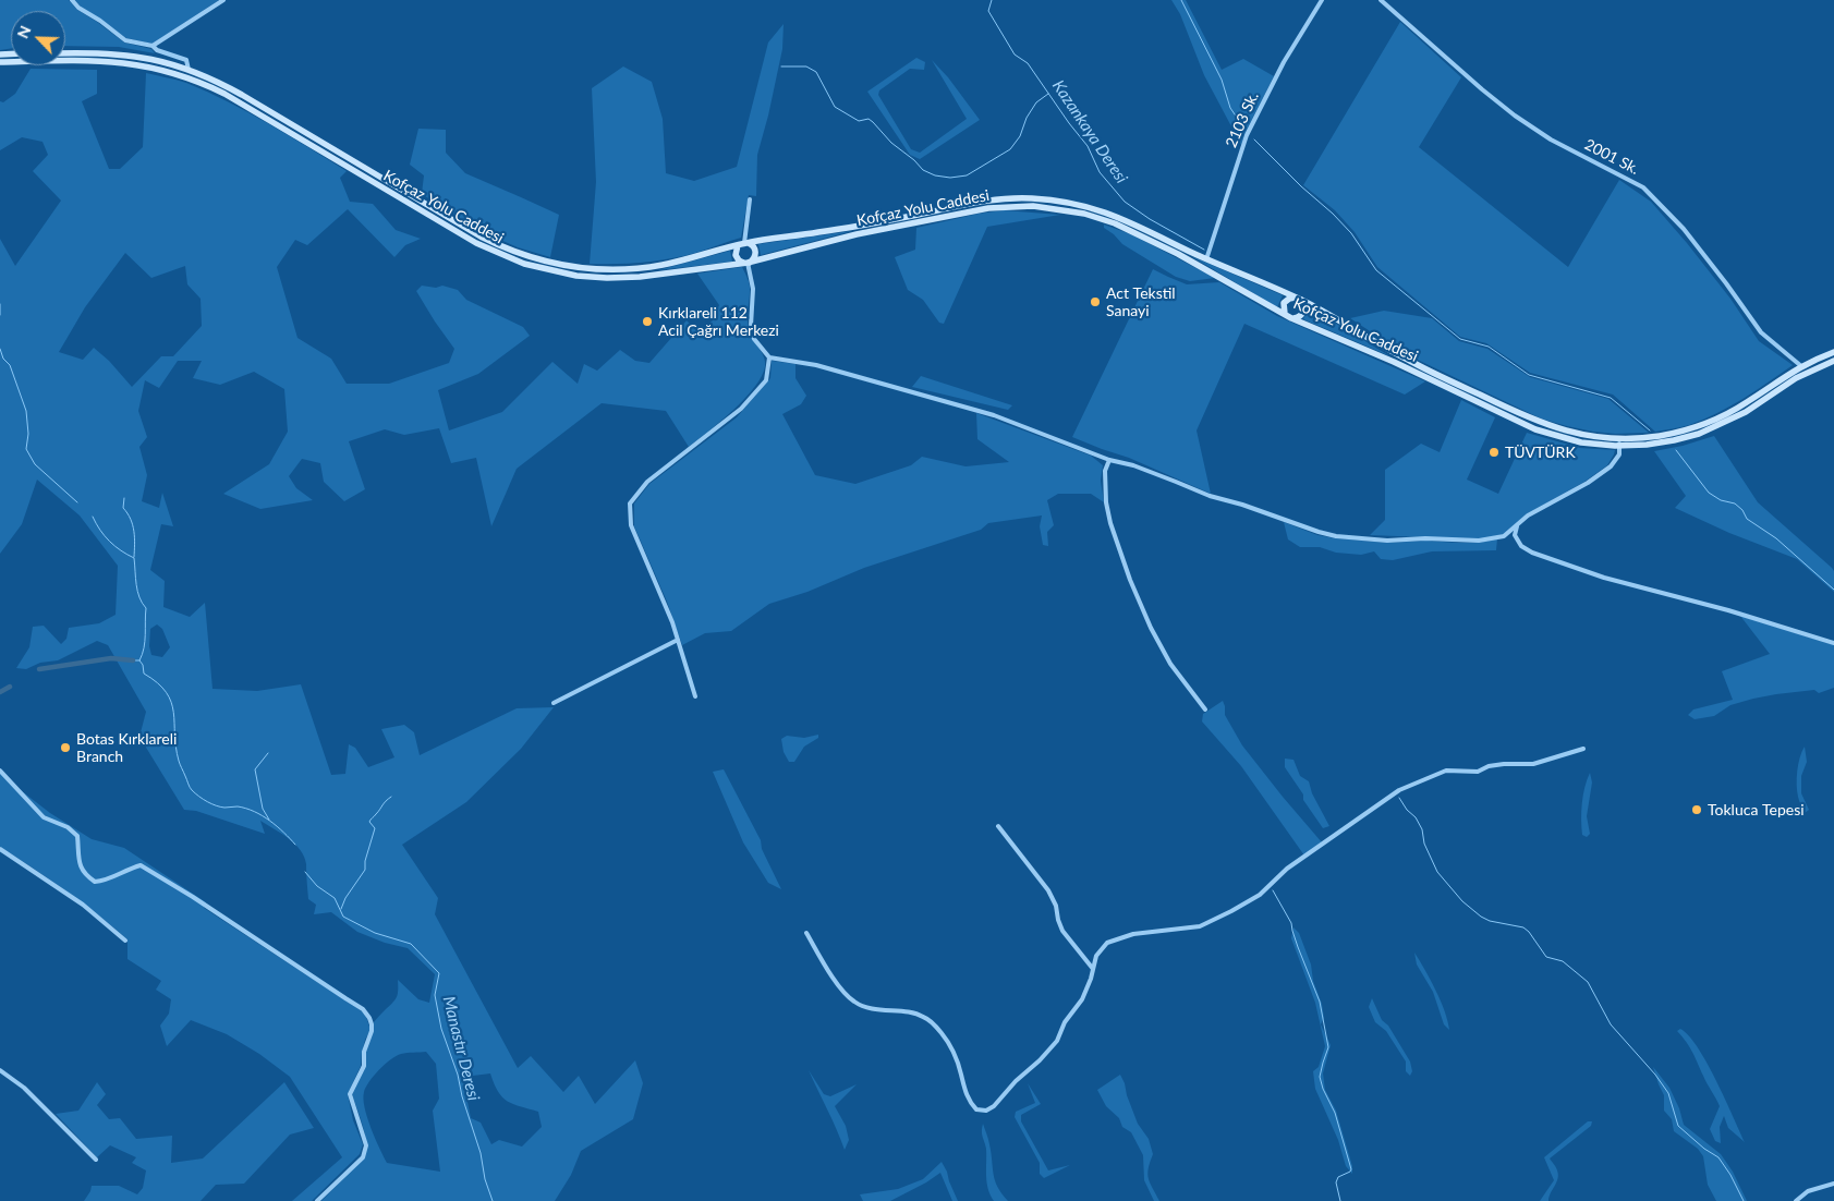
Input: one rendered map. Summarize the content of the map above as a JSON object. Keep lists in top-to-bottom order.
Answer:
{
  "streets": {
    "main road": ["Kofçaz Yolu Caddesi"],
    "street": ["2103 Sk.", "2001 Sk."]
  },
  "crossings": [
    ["2103 Sk.", "Kofçaz Yolu Caddesi"],
    ["2001 Sk.", "Kofçaz Yolu Caddesi"]
  ],
  "water": ["Kazankaya Deresi", "Manastır Deresi"],
  "places": [
    "Act Tekstil Sanayi",
    "Kırklareli 112 Acil Çağrı Merkezi",
    "TÜVTÜRK",
    "Botas Kırklareli Branch",
    "Tokluca Tepesi"
  ],
  "north": "top left"
}
